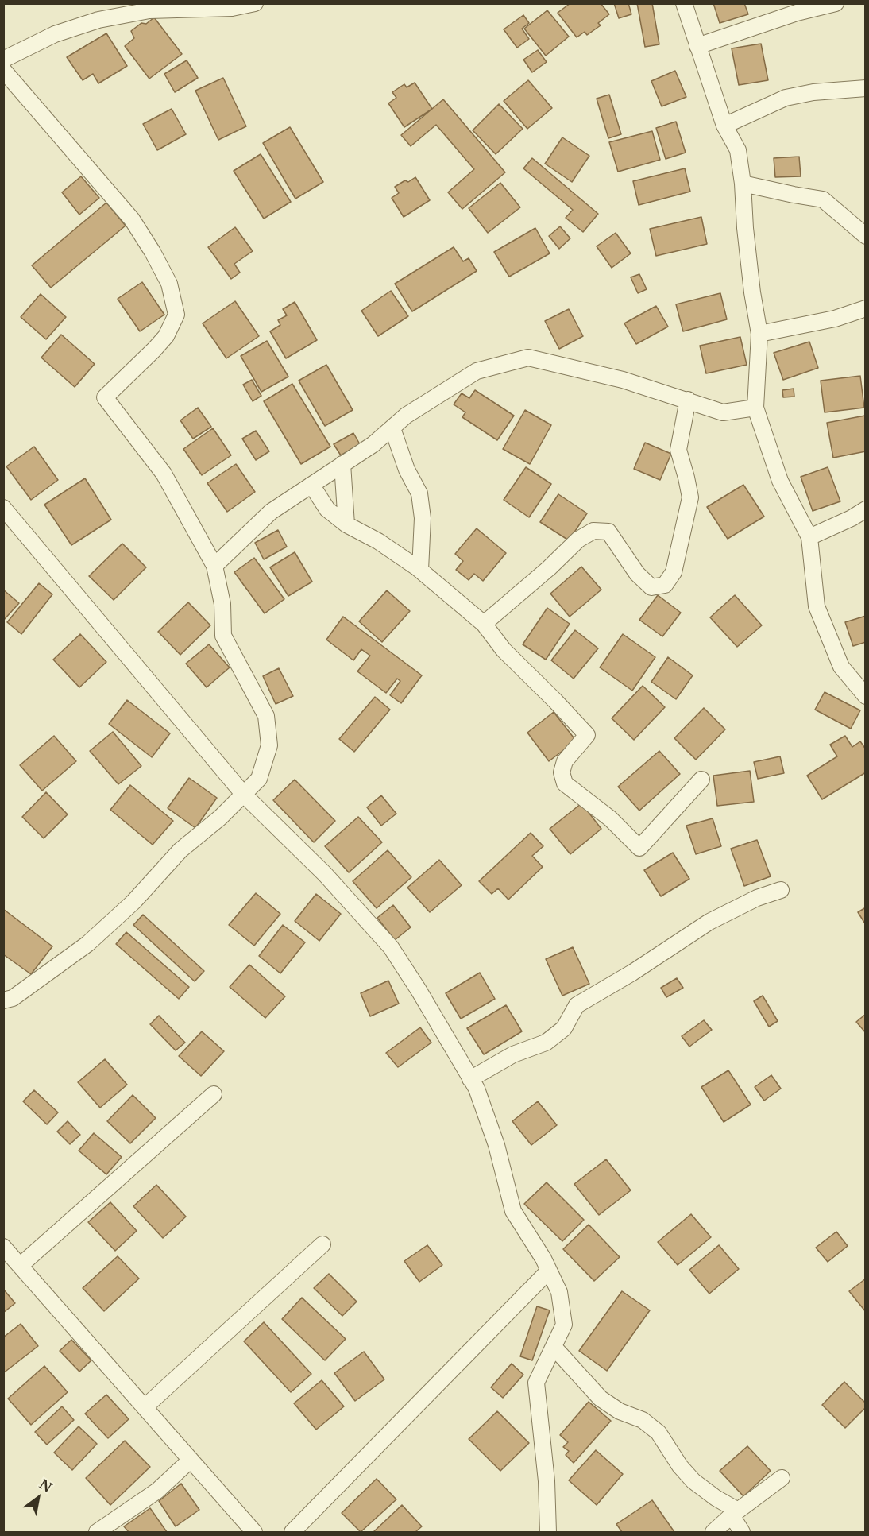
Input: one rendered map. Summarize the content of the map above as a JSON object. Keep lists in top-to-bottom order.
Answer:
{
  "north": "top right"
}
